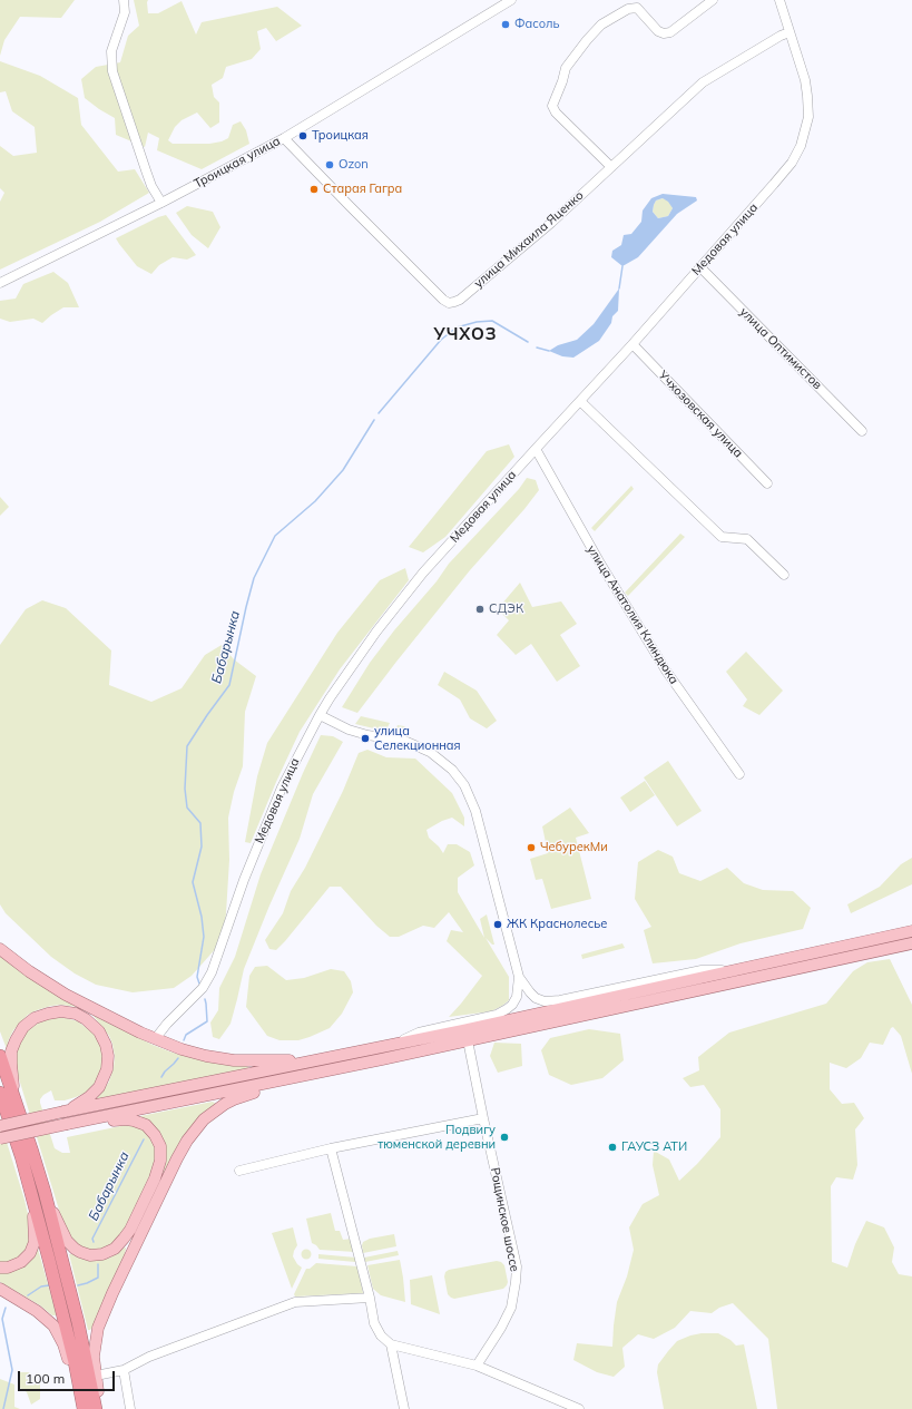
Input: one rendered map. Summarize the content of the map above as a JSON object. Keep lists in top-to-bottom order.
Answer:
{
  "streets": {
    "street": [
      "Троицкая улица",
      "улица Михаила Яценко",
      "Медовая улица",
      "улица Оптимистов",
      "Учхозовская улица",
      "улица Анатолия Клиндюка",
      "Рощинское шоссе"
    ]
  },
  "crossings": [
    ["Троицкая улица", "улица Михаила Яценко"],
    ["улица Михаила Яценко", "Медовая улица"],
    ["Медовая улица", "улица Оптимистов"],
    ["Медовая улица", "Учхозовская улица"],
    ["Медовая улица", "улица Анатолия Клиндюка"]
  ],
  "districts": ["УЧХОЗ"],
  "water": ["Бабарынка"],
  "places": [
    "Фасоль",
    "Троицкая",
    "Ozon",
    "Старая Гагра",
    "СДЭК",
    "улица Селекционная",
    "ЧебурекМи",
    "ЖК Краснолесье",
    "Подвигу тюменской деревни",
    "ГАУСЗ АТИ"
  ],
  "scale_bar": "100 m"
}
